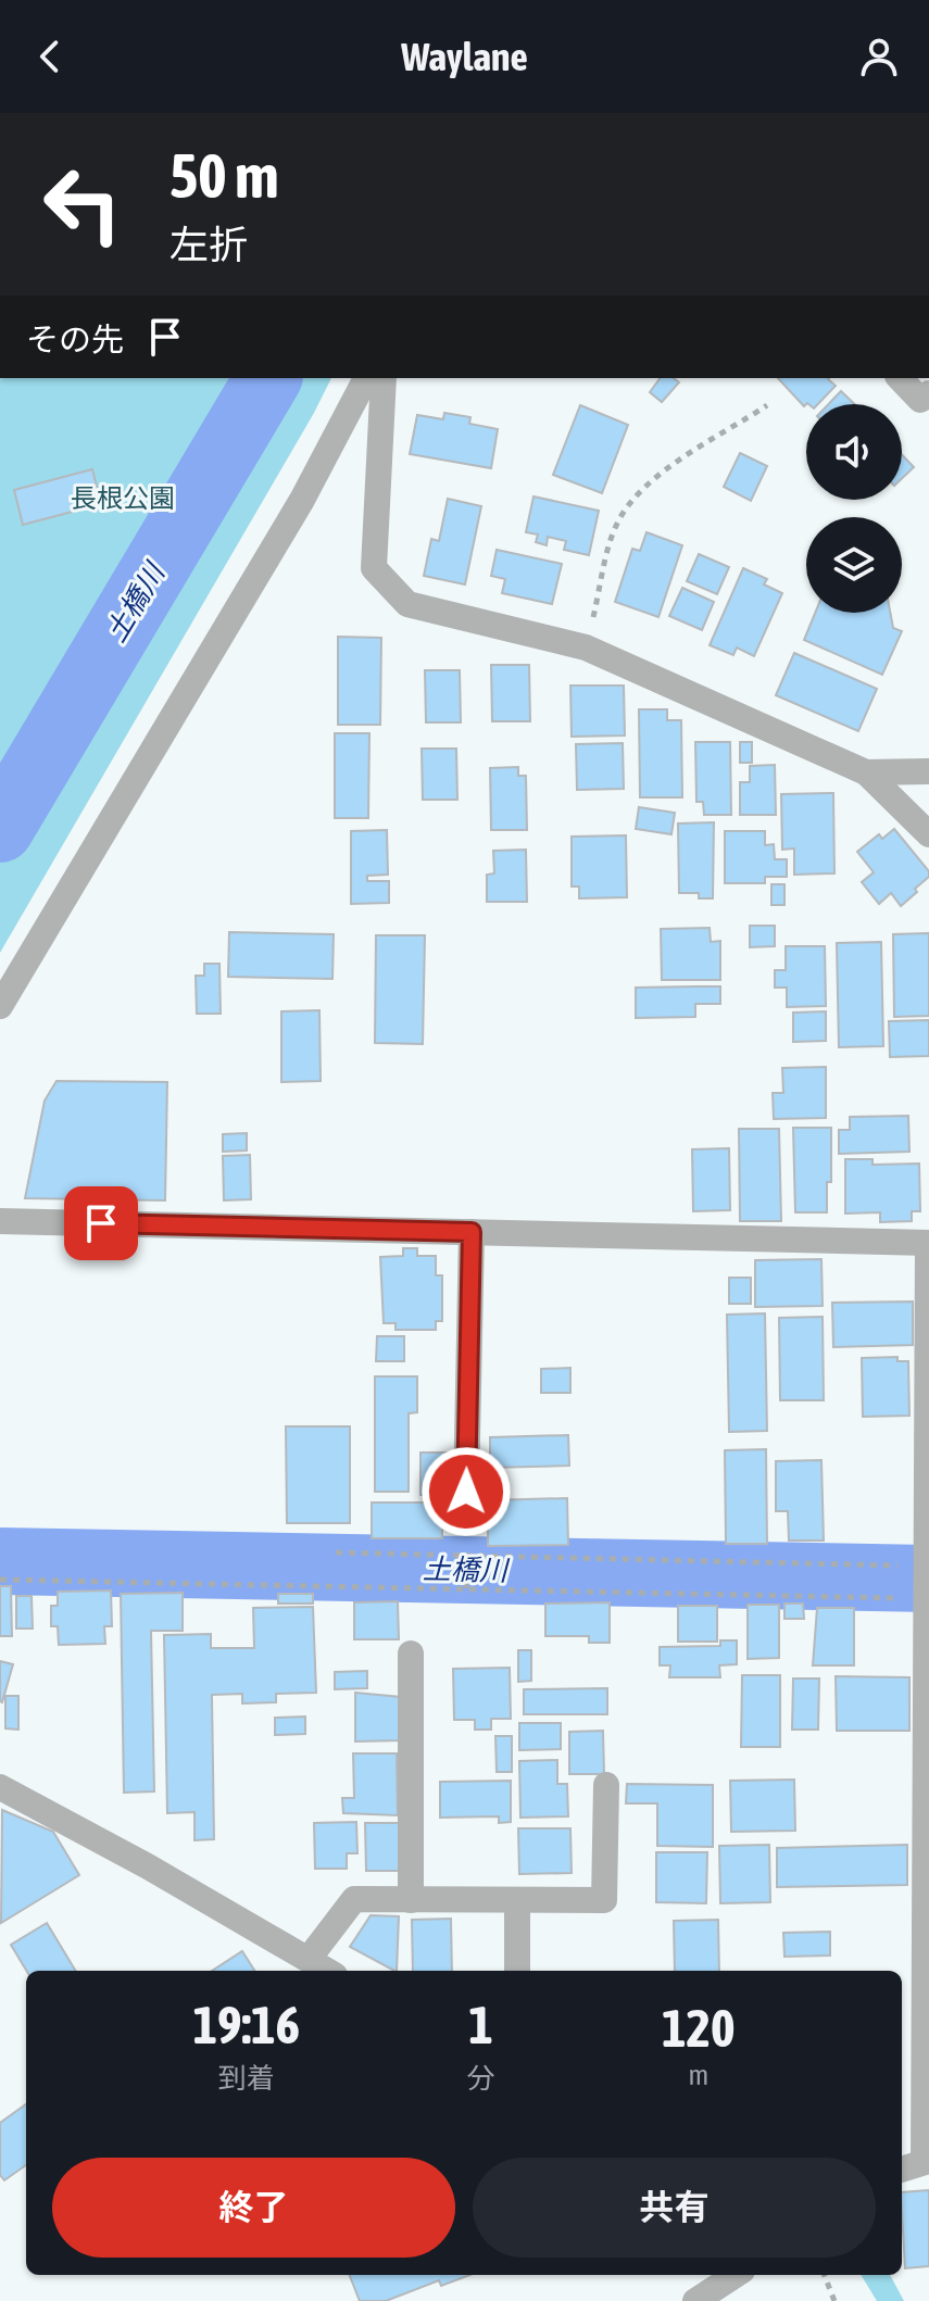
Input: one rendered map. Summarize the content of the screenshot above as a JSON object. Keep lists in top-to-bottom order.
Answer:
{
  "water": ["土橋川"],
  "parks": ["長根公園"],
  "page": {
    "header": "Waylane",
    "turn": ["50 m", "左折"],
    "then": "その先",
    "eta": [
      "19:16",
      "到着",
      "1",
      "分",
      "120",
      "m"
    ],
    "buttons": ["終了", "共有"]
  }
}
